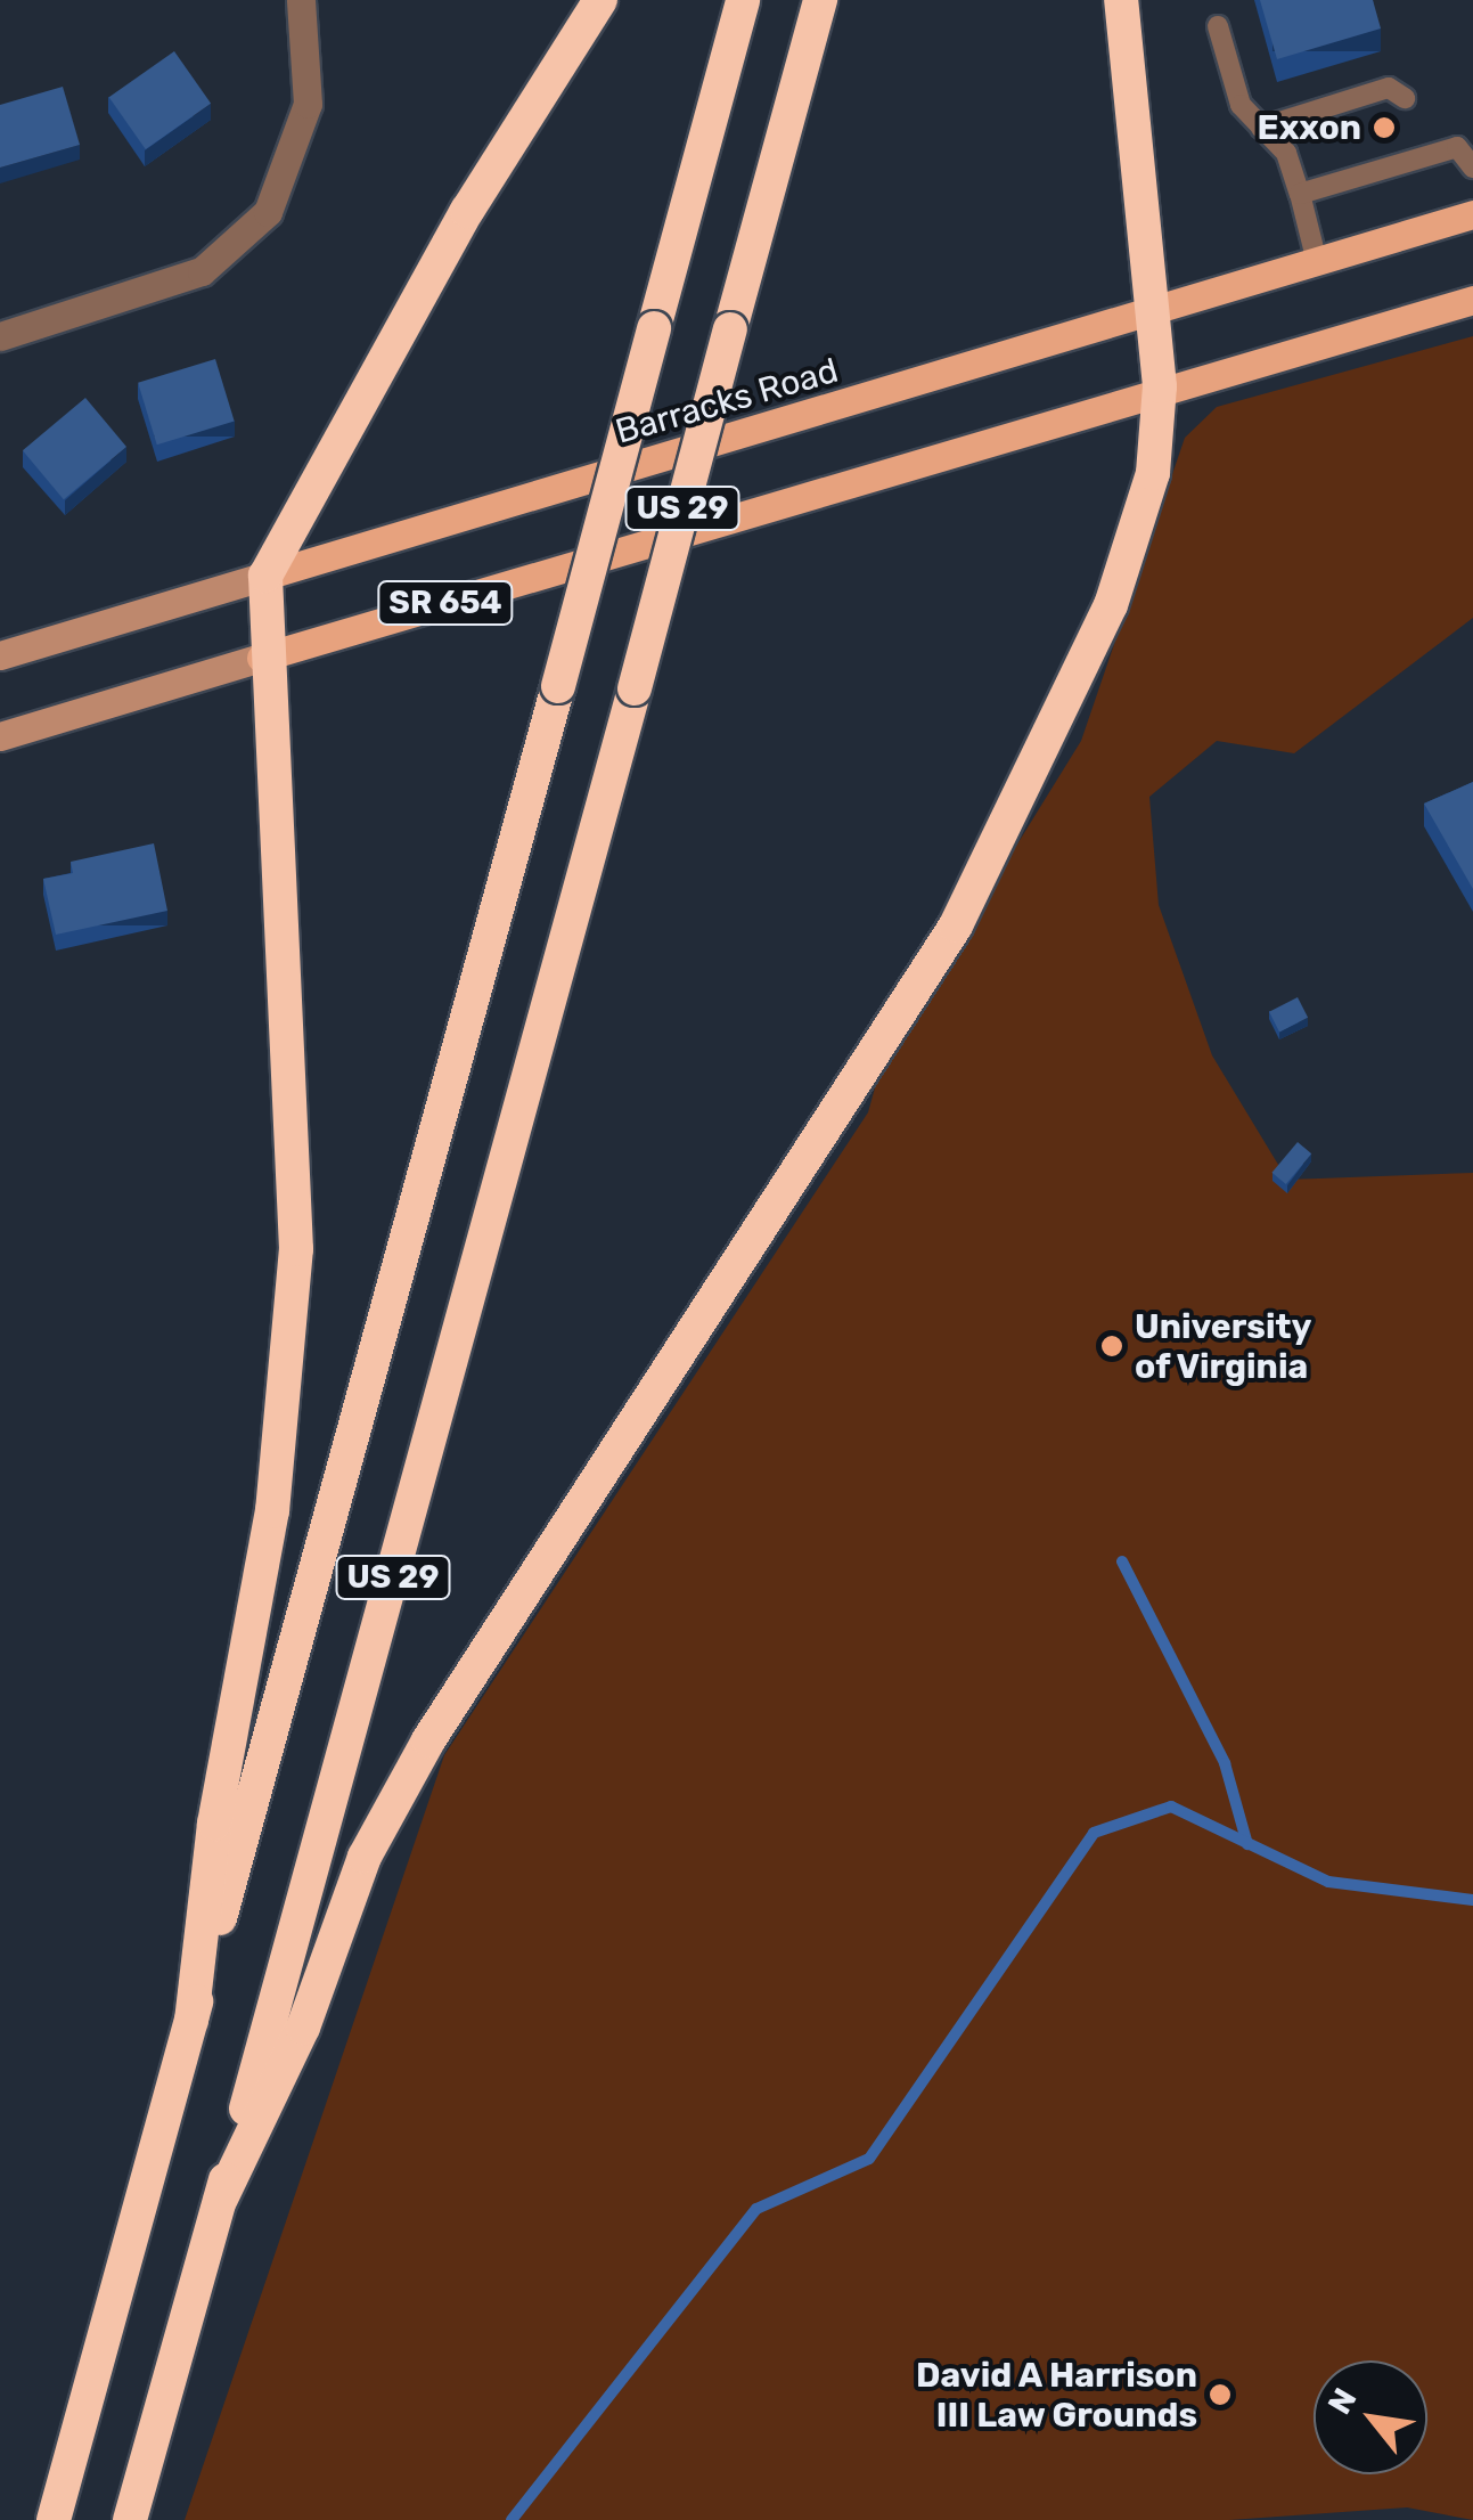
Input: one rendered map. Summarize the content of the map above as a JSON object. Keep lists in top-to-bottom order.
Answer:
{
  "streets": {
    "highway": ["US 29"],
    "main road": ["Barracks Road", "SR 654"]
  },
  "places": ["Exxon", "University of Virginia", "David A Harrison III Law Grounds"],
  "north": "top left"
}
